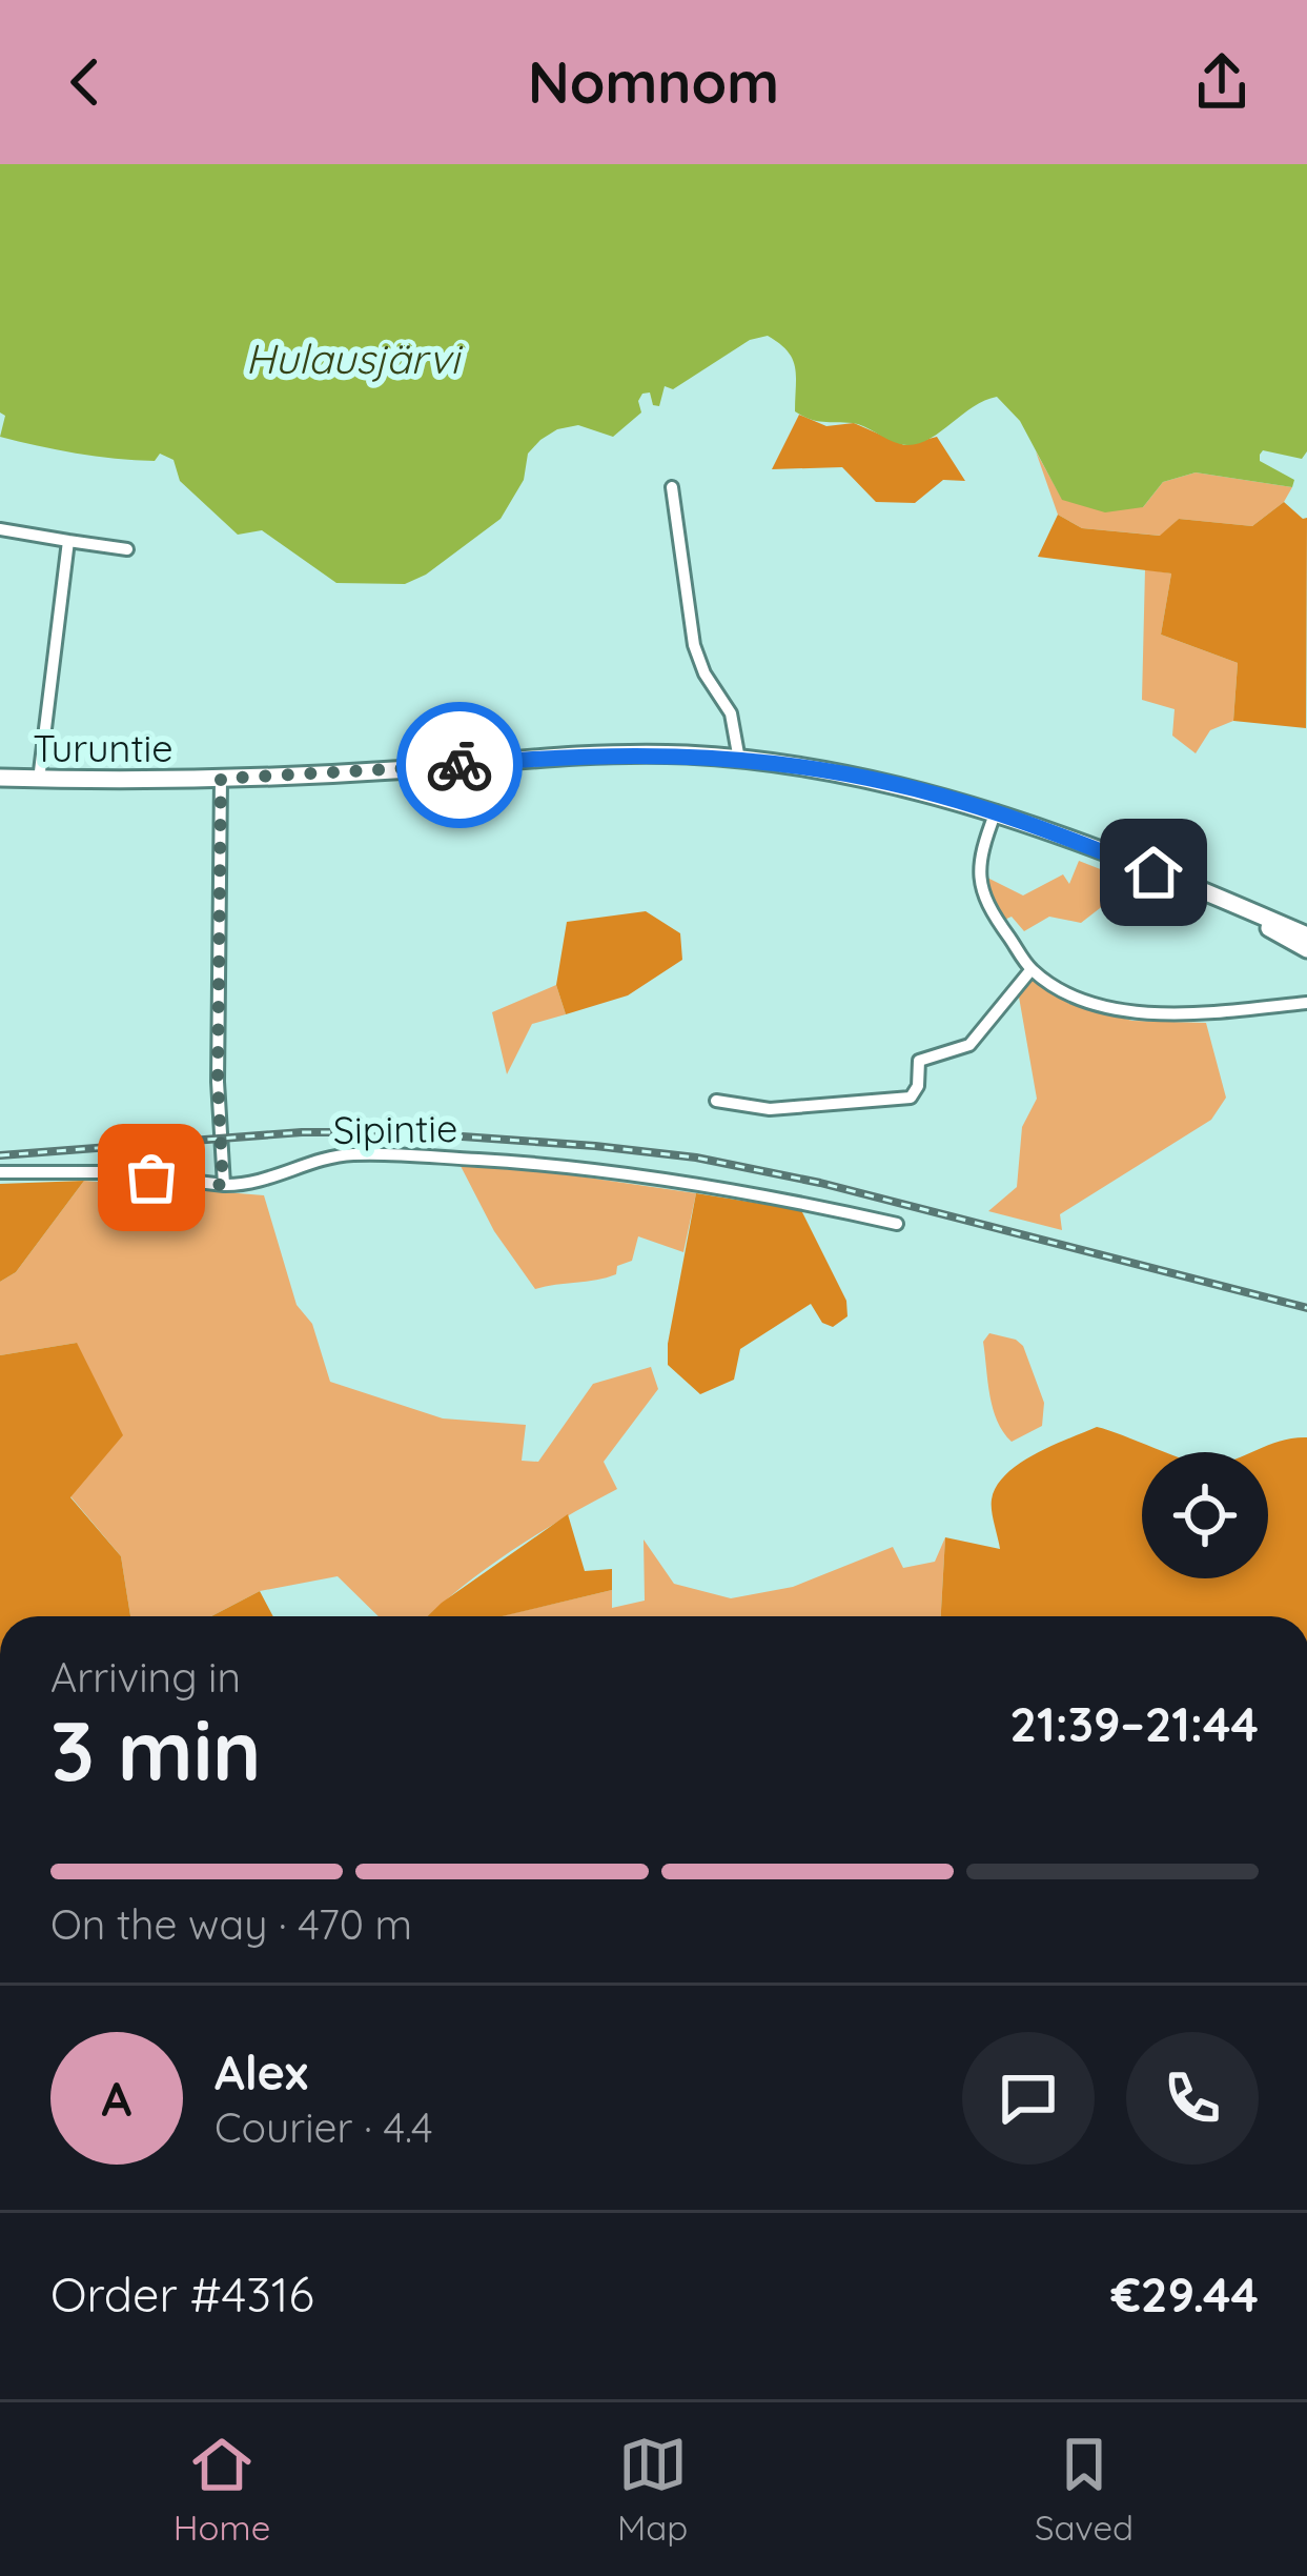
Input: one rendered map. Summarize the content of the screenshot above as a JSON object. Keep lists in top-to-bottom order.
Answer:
{
  "streets": {
    "main road": ["Turuntie"],
    "street": ["Sipintie"]
  },
  "water": ["Hulausjärvi"],
  "page": {
    "header": "Nomnom",
    "heading": ["3 min", "Arriving in", "21:39–21:44"],
    "panel": [
      "Alex",
      "Courier · 4.4",
      "Order #4316",
      "€29.44"
    ],
    "bar": "On the way · 470 m",
    "round": "A",
    "tabs": ["Home", "Map", "Saved"]
  }
}
